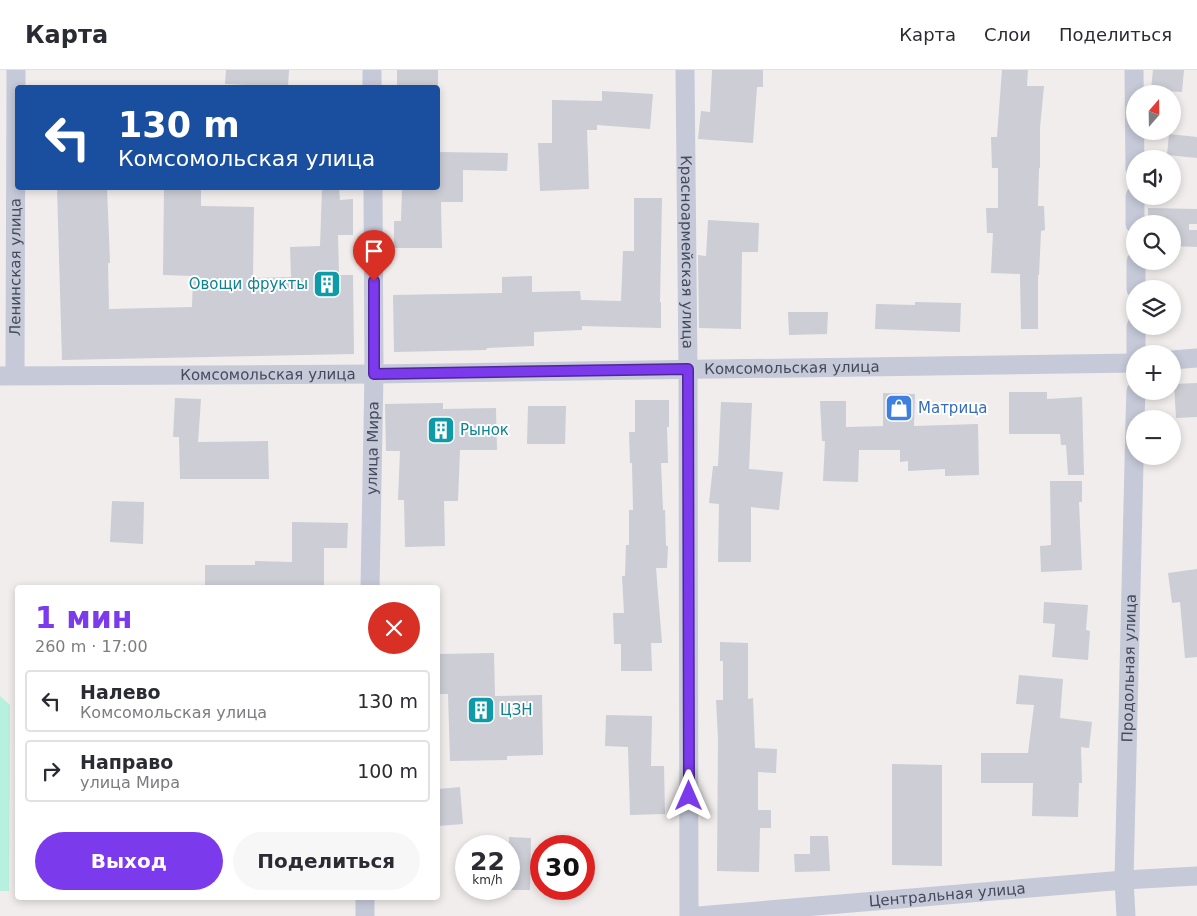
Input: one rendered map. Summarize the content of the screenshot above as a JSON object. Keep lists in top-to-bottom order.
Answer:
{
  "streets": {
    "street": [
      "Красноармейская улица",
      "Ленинская улица",
      "Комсомольская улица",
      "улица Мира",
      "Продольная улица",
      "Центральная улица"
    ]
  },
  "crossings": [
    ["Красноармейская улица", "Комсомольская улица"],
    ["Ленинская улица", "Комсомольская улица"],
    ["Комсомольская улица", "улица Мира"],
    ["Продольная улица", "Центральная улица"]
  ],
  "places": {
    "building": ["Овощи фрукты", "Рынок", "ЦЗН"],
    "shop": ["Матрица"]
  },
  "north": "top",
  "page": {
    "header": "Карта",
    "nav": ["Карта", "Слои", "Поделиться"],
    "map_buttons": ["+", "−"],
    "turn": ["130 m", "Комсомольская улица"],
    "heading": ["1 мин", "260 m · 17:00"],
    "list": [
      {
        "name": "Налево",
        "note": "Комсомольская улица",
        "value": "130 m"
      },
      {
        "name": "Направо",
        "note": "улица Мира",
        "value": "100 m"
      }
    ],
    "buttons": ["Выход", "Поделиться"],
    "speed": "22 km/h",
    "limit": "30"
  }
}
